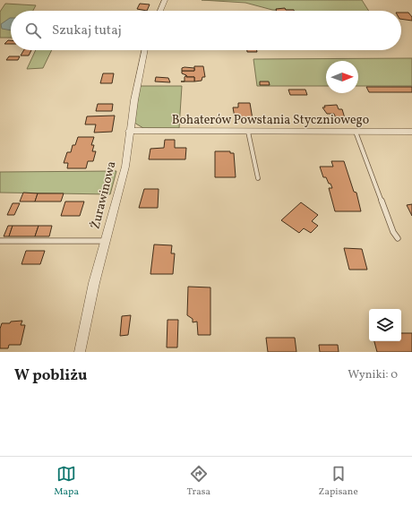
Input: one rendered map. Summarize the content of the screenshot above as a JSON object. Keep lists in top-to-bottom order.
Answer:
{
  "streets": {
    "street": ["Bohaterów Powstania Styczniowego", "Żurawinowa"]
  },
  "crossings": [
    ["Bohaterów Powstania Styczniowego", "Żurawinowa"]
  ],
  "north": "right",
  "page": {
    "search": "Szukaj tutaj",
    "heading": ["W pobliżu", "Wyniki: 0"],
    "nav": ["Mapa", "Trasa", "Zapisane"]
  }
}
